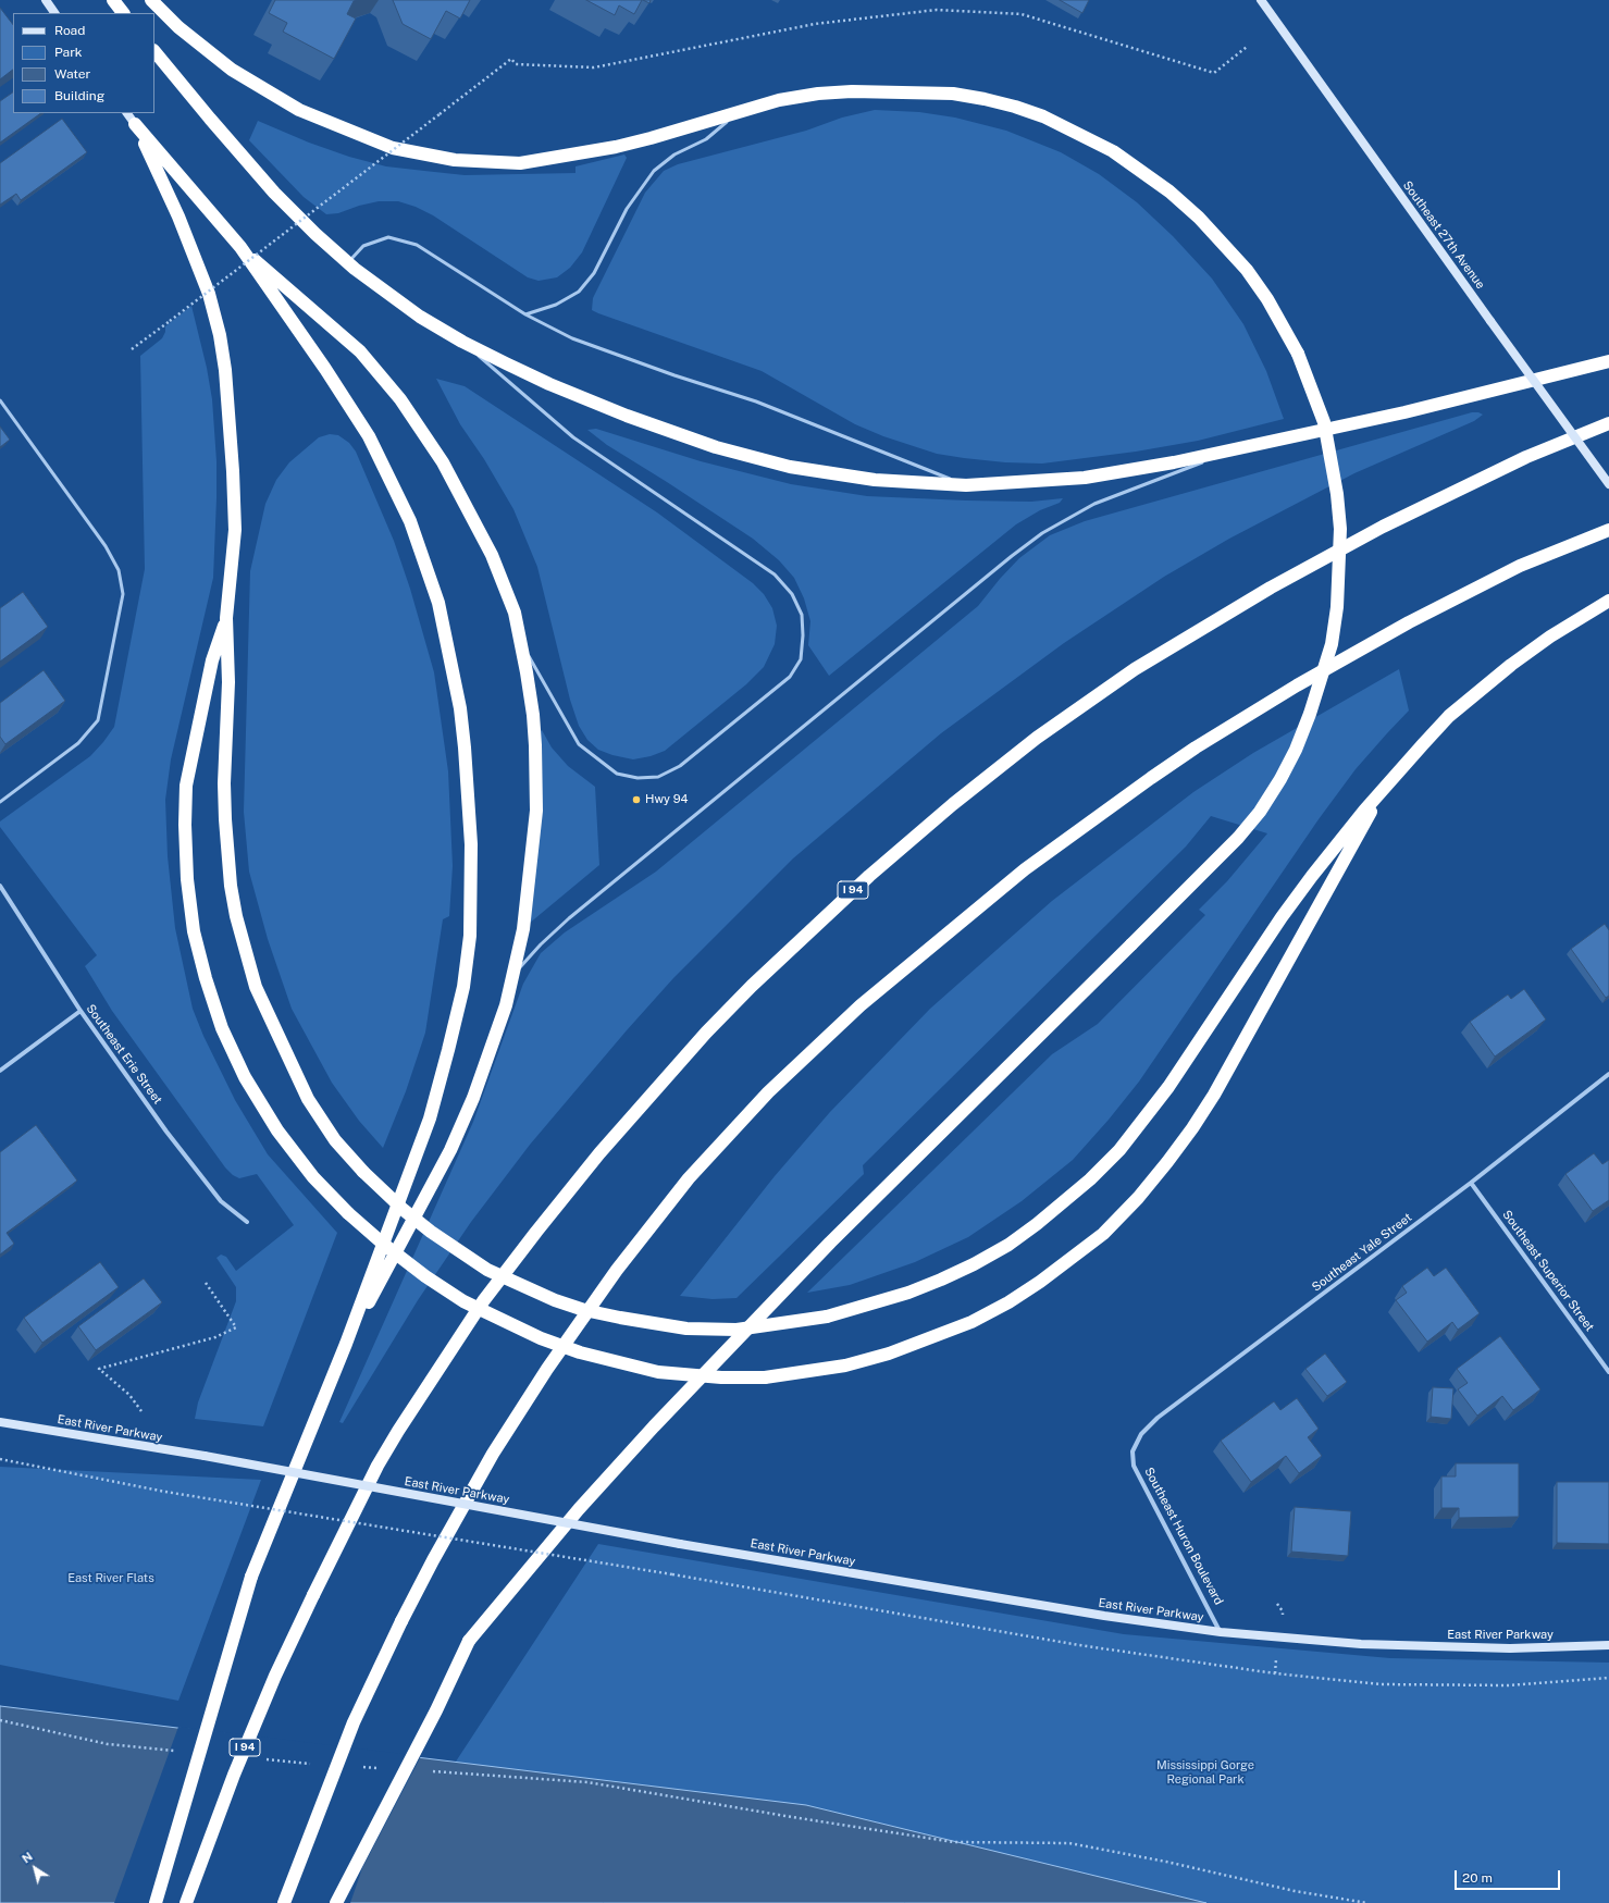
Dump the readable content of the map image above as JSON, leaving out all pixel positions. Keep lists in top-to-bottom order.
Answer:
{
  "streets": {
    "highway": ["I 94"],
    "street": [
      "Southeast 27th Avenue",
      "Southeast Erie Street",
      "Southeast Yale Street",
      "Southeast Superior Street",
      "East River Parkway",
      "Southeast Huron Boulevard"
    ]
  },
  "crossings": [
    ["Southeast Yale Street", "Southeast Superior Street"],
    ["Southeast Yale Street", "Southeast Huron Boulevard"],
    ["East River Parkway", "Southeast Huron Boulevard"]
  ],
  "parks": ["East River Flats", "Mississippi Gorge Regional Park"],
  "places": ["Hwy 94"],
  "legend": [
    "Road",
    "Park",
    "Water",
    "Building"
  ],
  "scale_bar": "20 m",
  "north": "top left"
}
